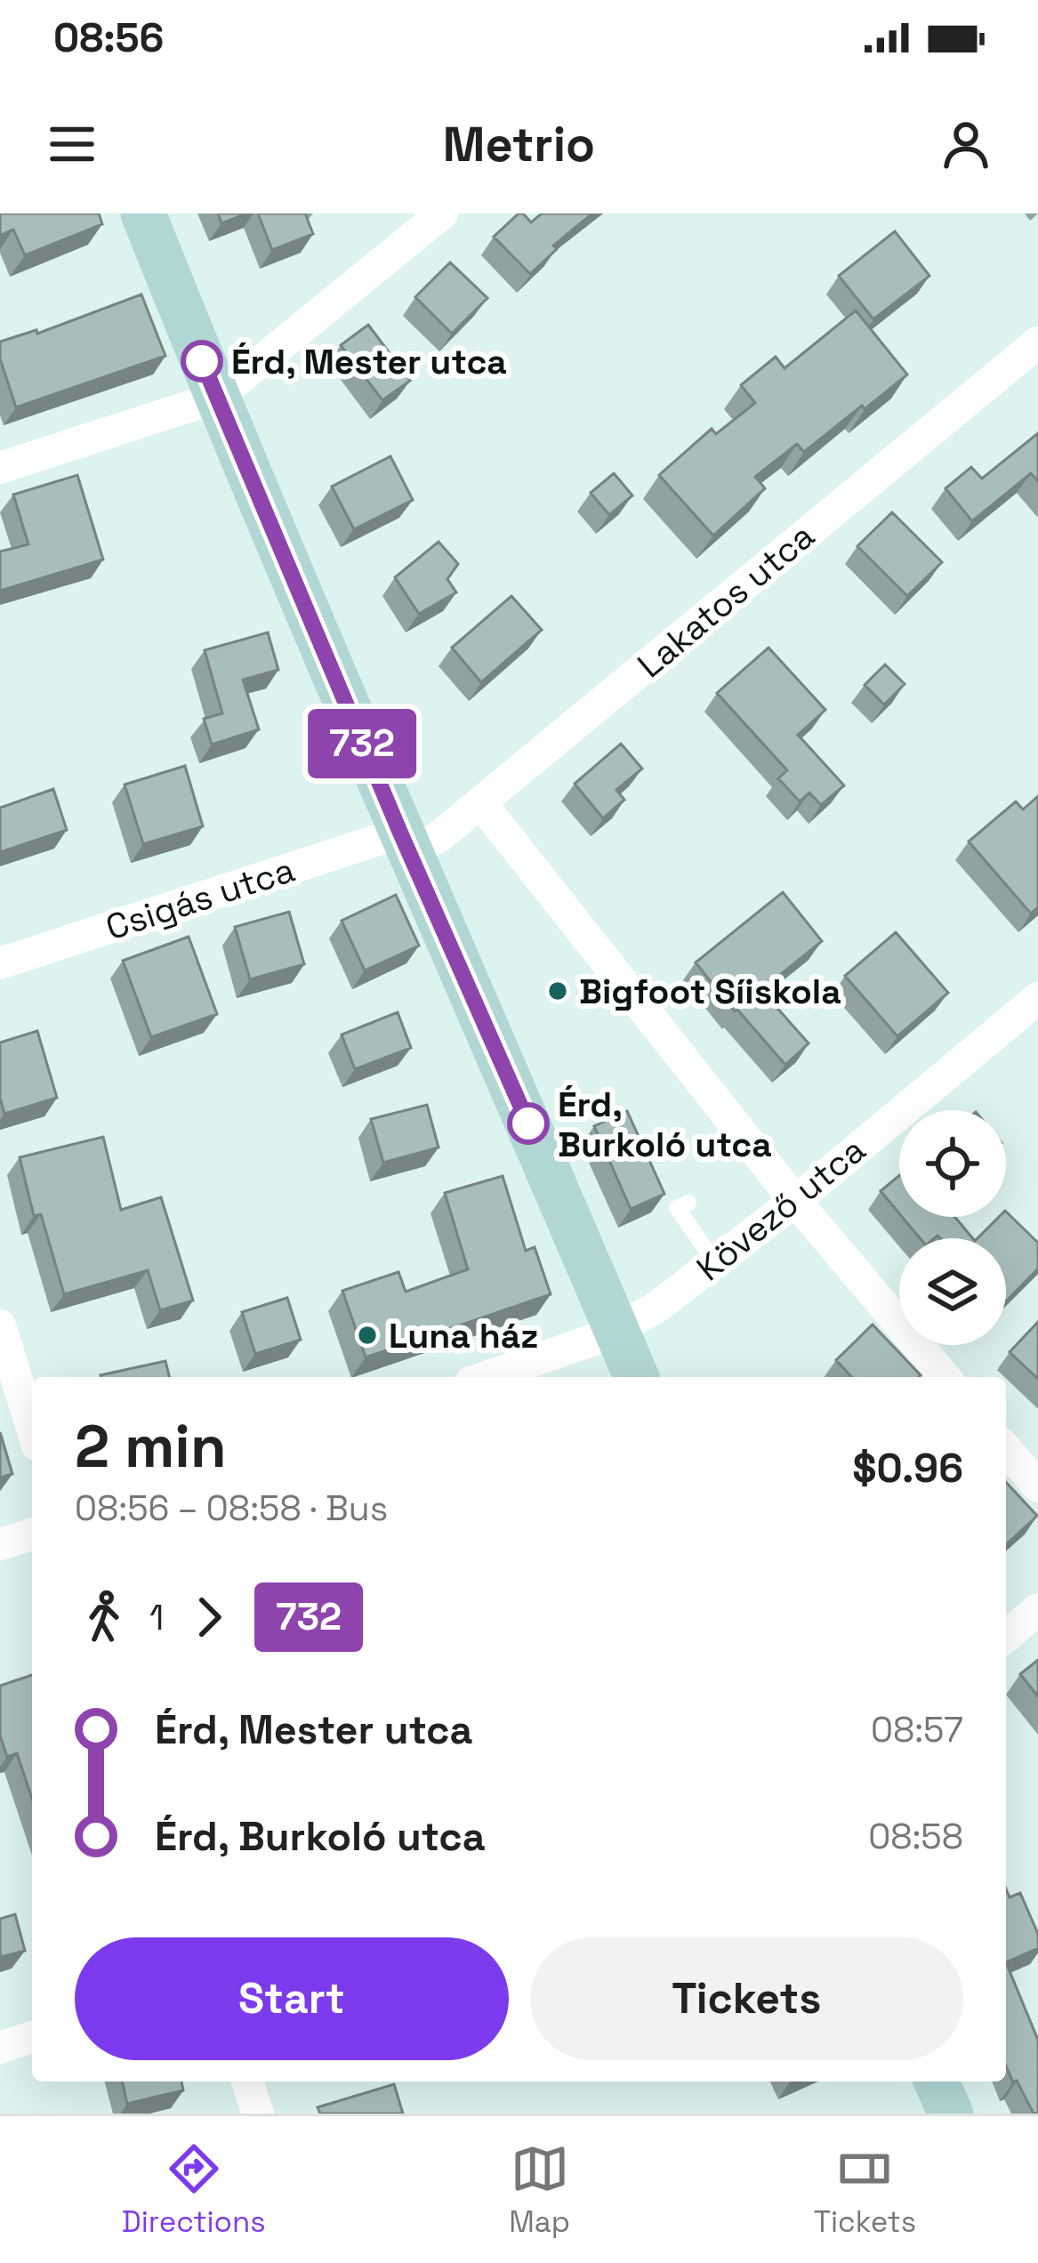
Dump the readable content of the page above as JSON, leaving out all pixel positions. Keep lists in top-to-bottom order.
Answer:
{
  "streets": {
    "street": ["Lakatos utca", "Csigás utca", "Kövező utca"]
  },
  "crossings": [
    ["Lakatos utca", "Csigás utca"]
  ],
  "places": [
    "Érd, Mester utca",
    "Bigfoot Síiskola",
    "Érd, Burkoló utca",
    "Luna ház"
  ],
  "lines": ["bus line 732"],
  "page": {
    "status": "08:56",
    "header": "Metrio",
    "on_map": "732",
    "heading": ["2 min", "08:56 – 08:58 · Bus", "$0.96"],
    "legs": ["1", "732"],
    "list": [
      {
        "name": "Érd, Mester utca",
        "value": "08:57"
      },
      {
        "name": "Érd, Burkoló utca",
        "value": "08:58"
      }
    ],
    "buttons": ["Start", "Tickets"],
    "tabs": ["Directions", "Map", "Tickets"]
  }
}
